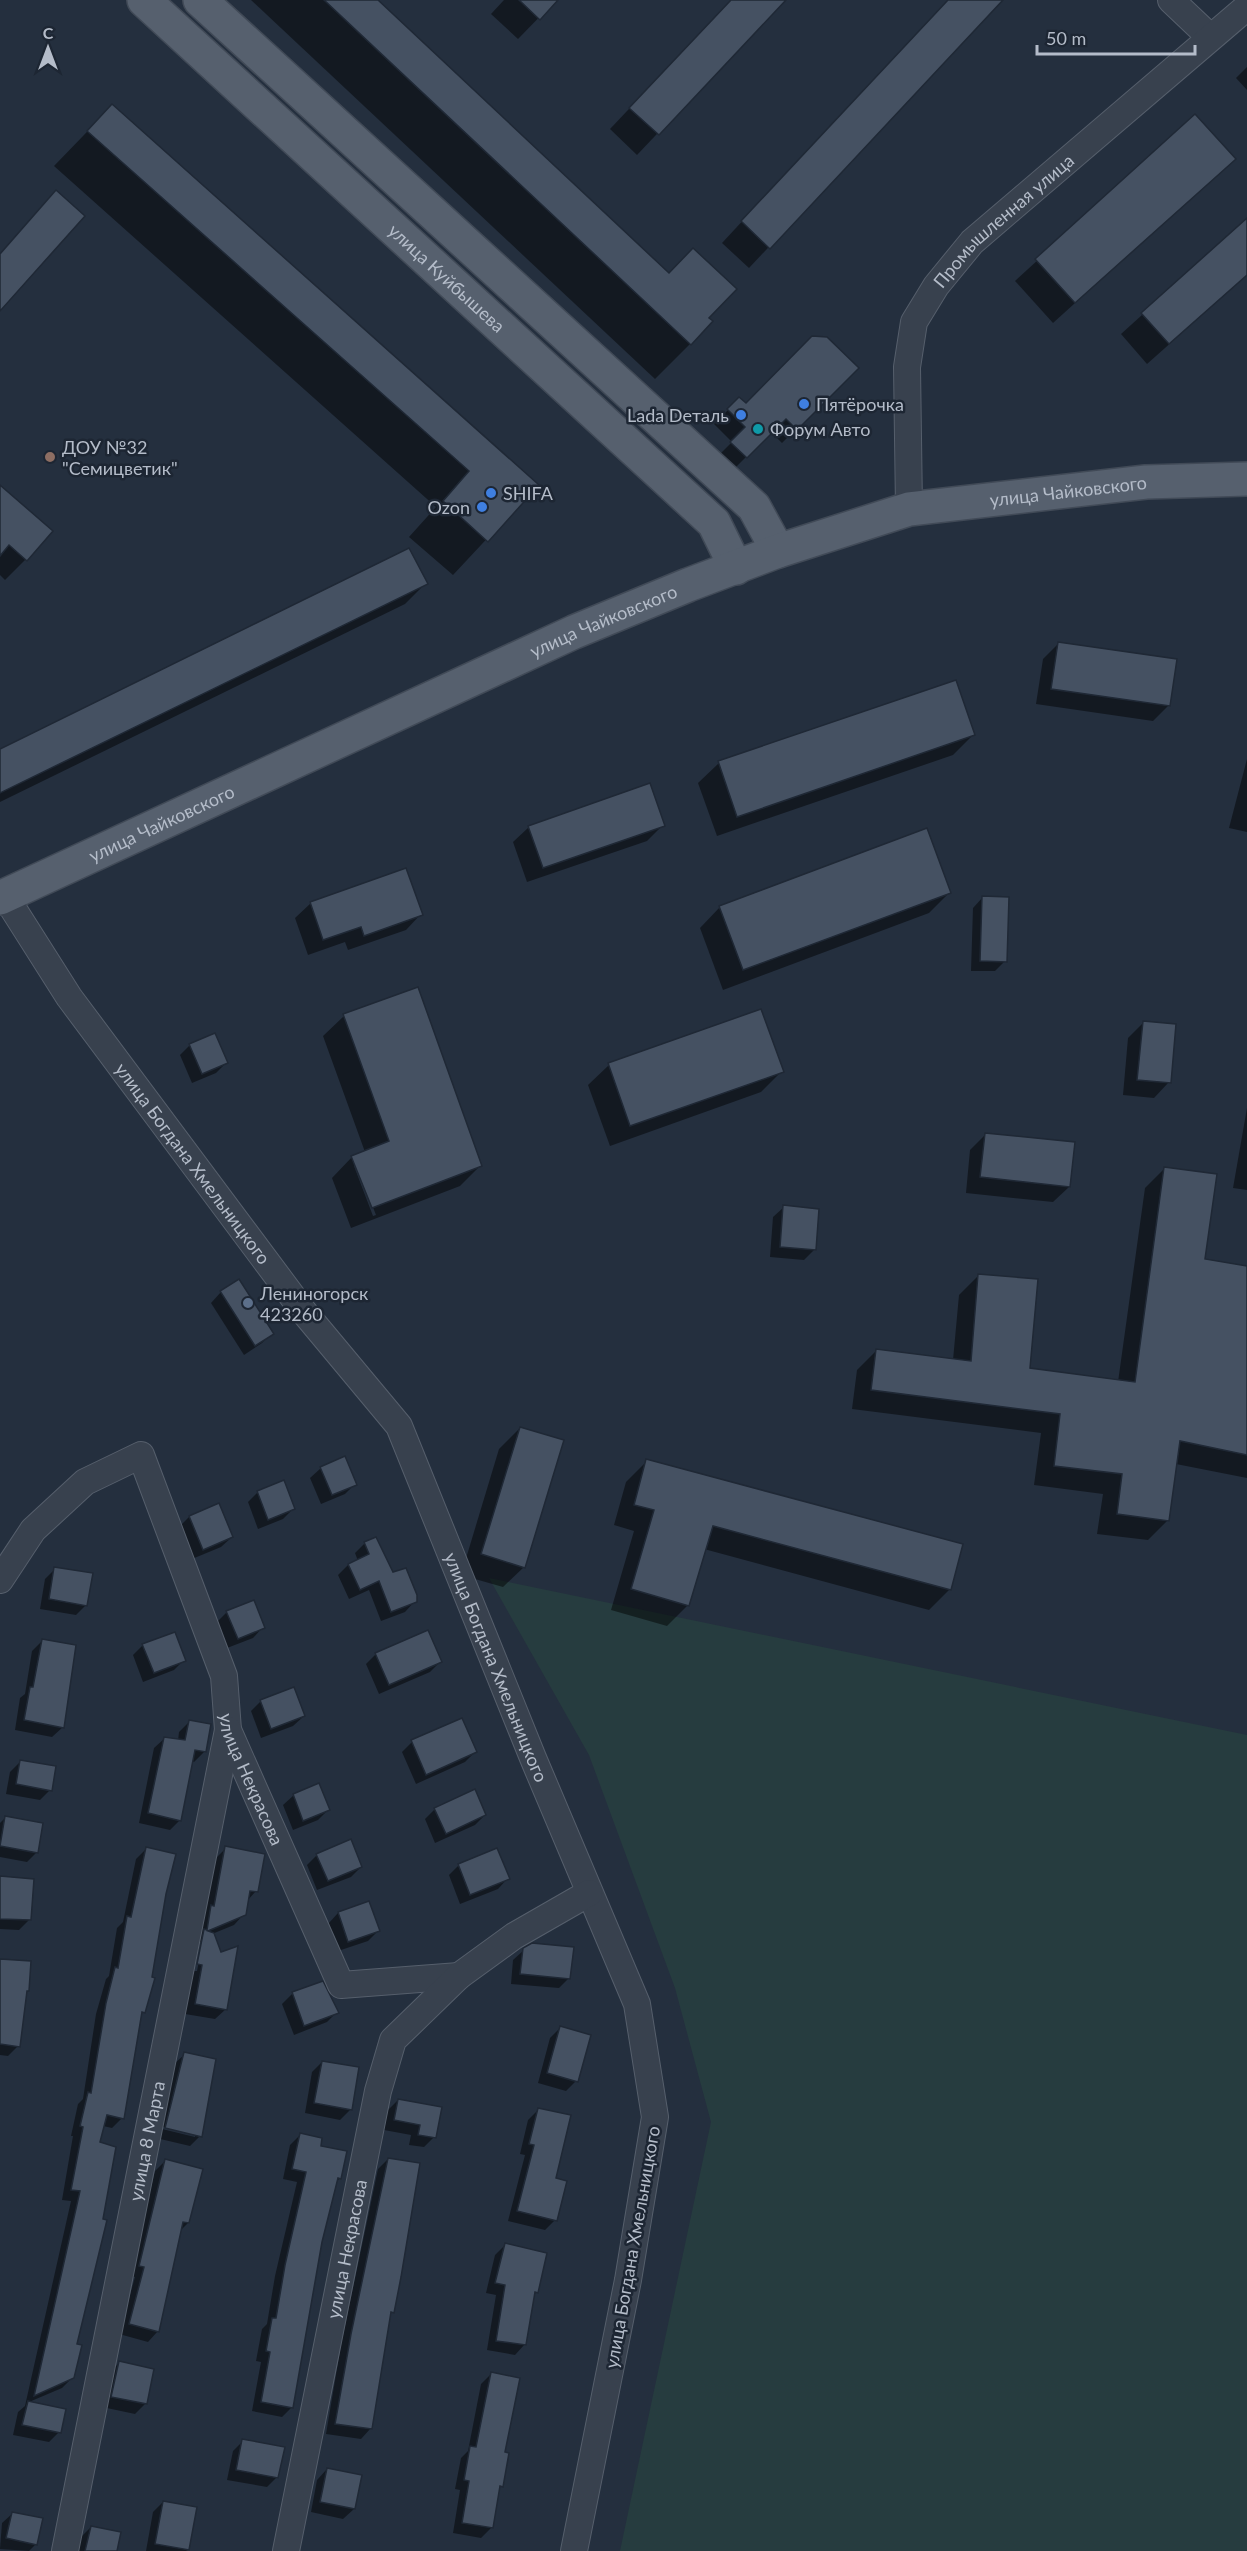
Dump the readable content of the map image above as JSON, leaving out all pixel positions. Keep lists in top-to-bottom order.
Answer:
{
  "streets": {
    "main road": ["улица Куйбышева", "улица Чайковского"],
    "street": [
      "Промышленная улица",
      "улица Богдана Хмельницкого",
      "улица Некрасова",
      "улица 8 Марта"
    ]
  },
  "crossings": [
    ["Промышленная улица", "улица Чайковского"],
    ["улица Куйбышева", "улица Чайковского"],
    ["улица Чайковского", "улица Богдана Хмельницкого"],
    ["улица Богдана Хмельницкого", "улица Некрасова"],
    ["улица Некрасова", "улица 8 Марта"]
  ],
  "places": [
    "Пятёрочка",
    "Lada Dеталь",
    "Форум Авто",
    "ДОУ №32 \"Семицветик\"",
    "SHIFA",
    "Ozon",
    "Лениногорск 423260"
  ],
  "scale_bar": "50 m",
  "north": "top"
}
